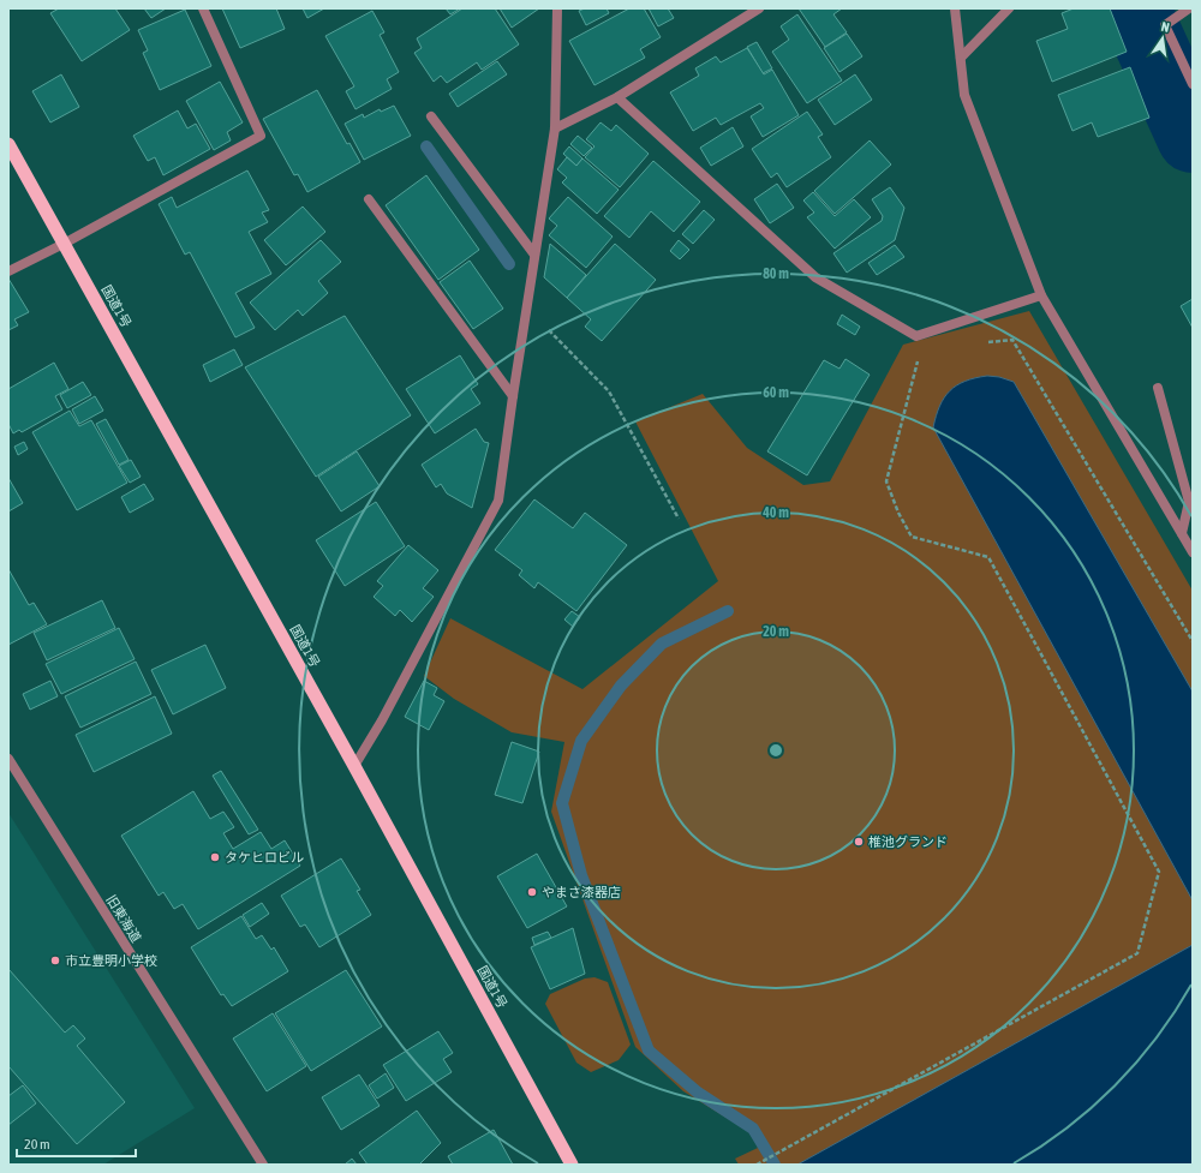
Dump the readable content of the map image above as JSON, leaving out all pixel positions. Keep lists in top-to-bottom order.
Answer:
{
  "streets": {
    "highway": ["国道1号"],
    "street": ["旧東海道"]
  },
  "places": [
    "椎池グランド",
    "タケヒロビル",
    "やまさ漆器店",
    "市立豊明小学校"
  ],
  "scale_bar": "20 m",
  "north": "top",
  "rings": [
    "80 m",
    "60 m",
    "40 m",
    "20 m"
  ]
}
